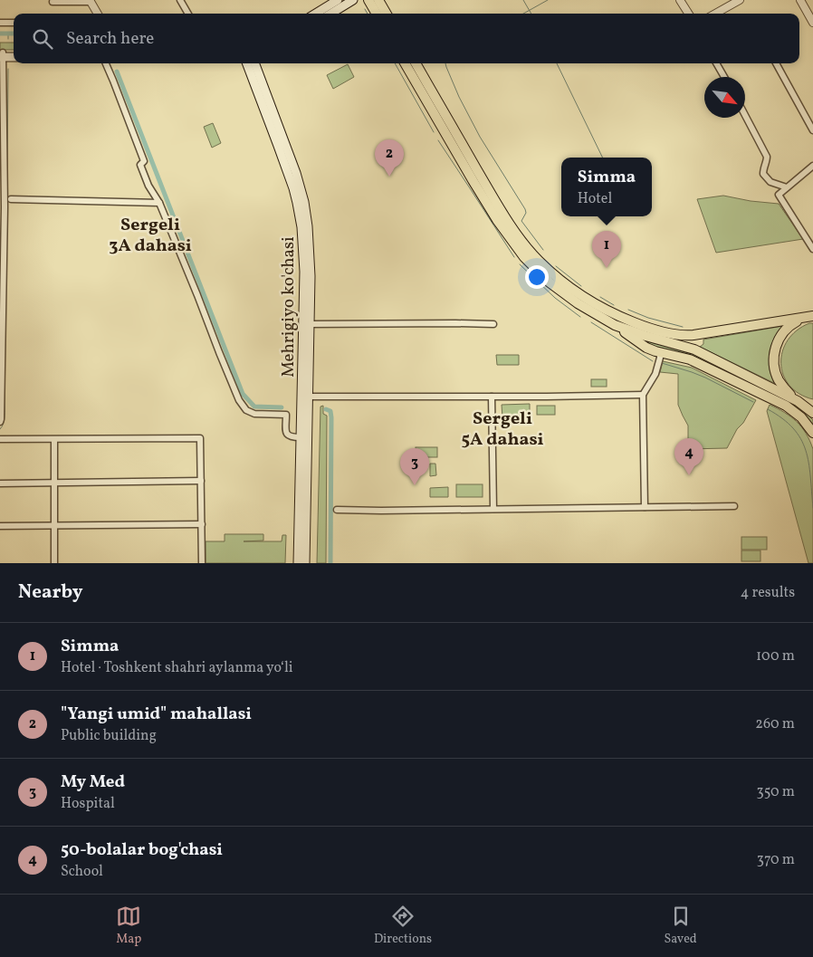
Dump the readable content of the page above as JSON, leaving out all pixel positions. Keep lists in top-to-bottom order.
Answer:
{
  "streets": {
    "main road": ["Mehrigiyo ko'chasi"]
  },
  "districts": ["Sergeli 3A dahasi", "Sergeli 5A dahasi"],
  "north": "bottom right",
  "page": {
    "search": "Search here",
    "pins": [
      "2",
      "1",
      "4",
      "3"
    ],
    "popup": ["Simma", "Hotel"],
    "heading": ["Nearby", "4 results"],
    "list": [
      {
        "mark": "1",
        "name": "Simma",
        "note": "Hotel · Toshkent shahri aylanma yoʻli",
        "value": "100 m"
      },
      {
        "mark": "2",
        "name": "\"Yangi umid\" mahallasi",
        "note": "Public building",
        "value": "260 m"
      },
      {
        "mark": "3",
        "name": "My Med",
        "note": "Hospital",
        "value": "350 m"
      },
      {
        "mark": "4",
        "name": "50-bolalar bog'chasi",
        "note": "School",
        "value": "370 m"
      }
    ],
    "nav": ["Map", "Directions", "Saved"]
  }
}
